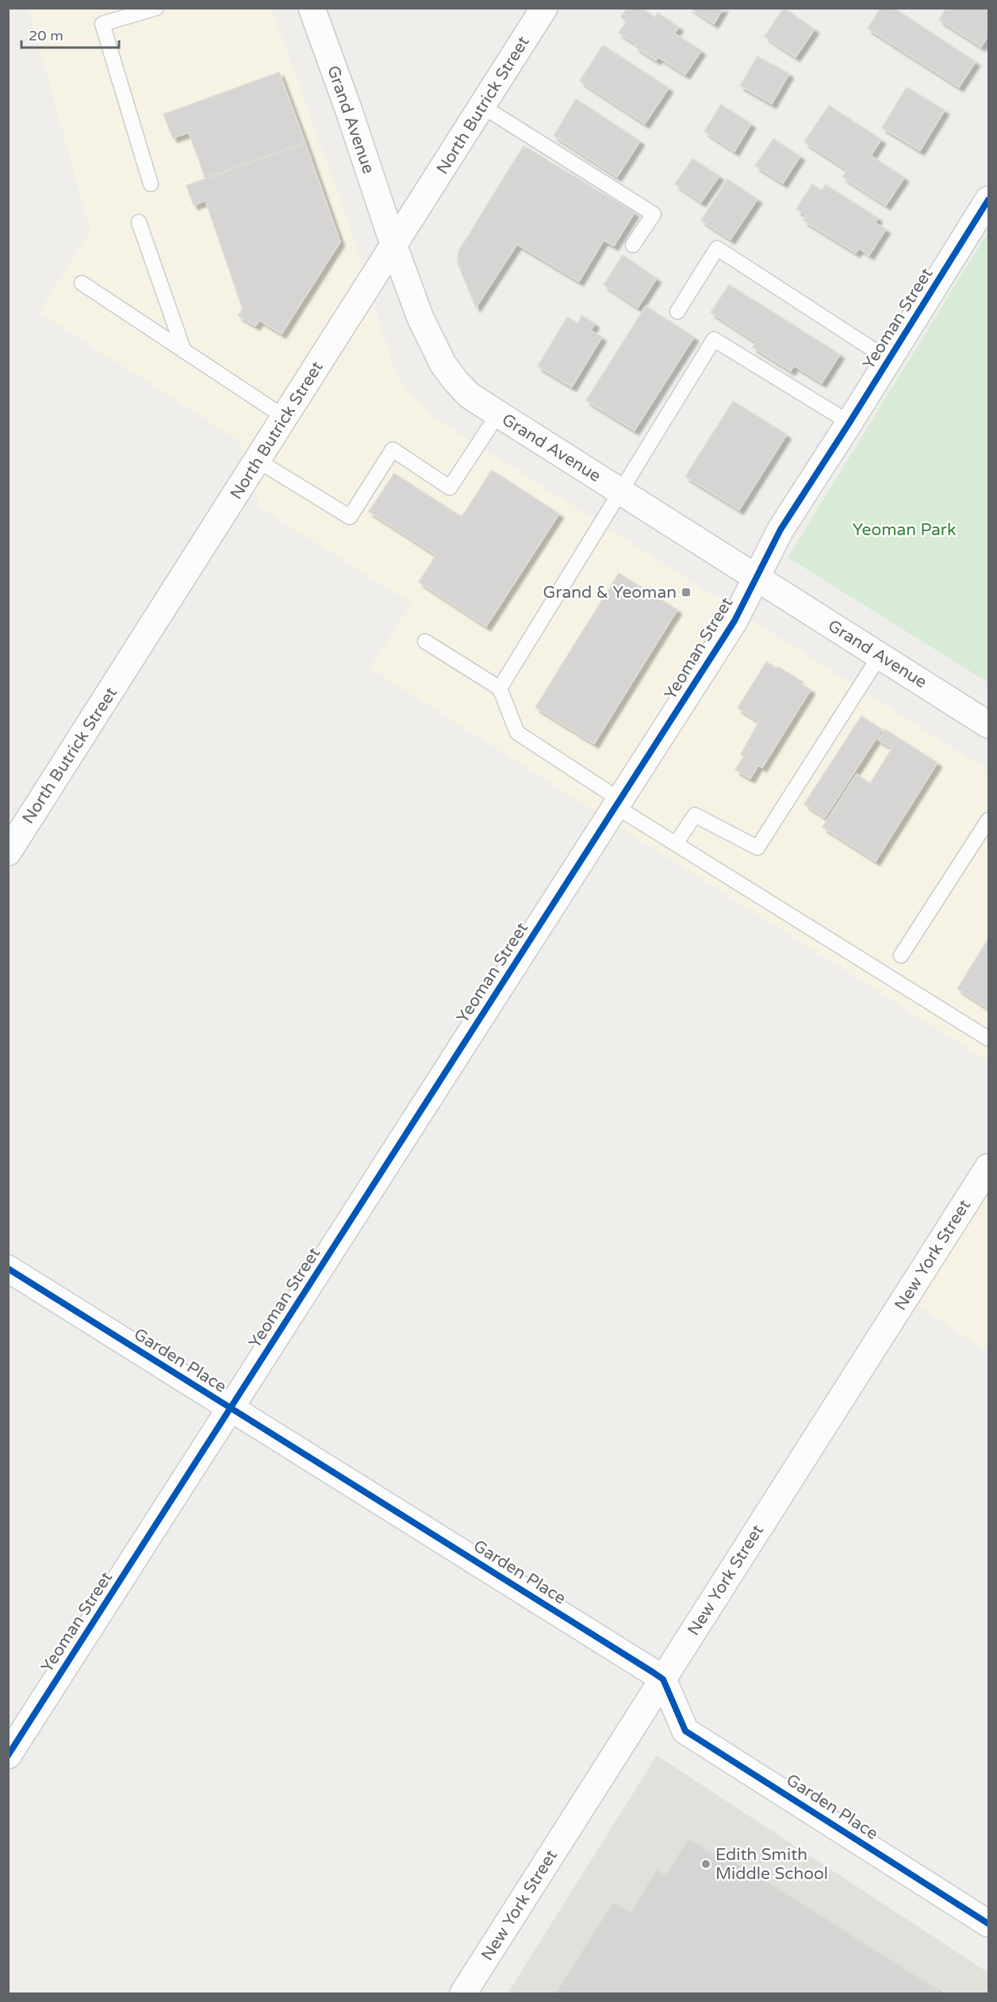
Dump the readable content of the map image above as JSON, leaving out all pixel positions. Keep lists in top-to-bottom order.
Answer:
{
  "streets": {
    "street": [
      "North Butrick Street",
      "Grand Avenue",
      "Yeoman Street",
      "New York Street",
      "Garden Place"
    ]
  },
  "crossings": [
    ["North Butrick Street", "Grand Avenue"],
    ["Grand Avenue", "Yeoman Street"],
    ["Yeoman Street", "Garden Place"],
    ["New York Street", "Garden Place"]
  ],
  "parks": ["Yeoman Park"],
  "places": {
    "transit": ["Grand & Yeoman"],
    "other": ["Edith Smith Middle School"]
  },
  "scale_bar": "20 m"
}
